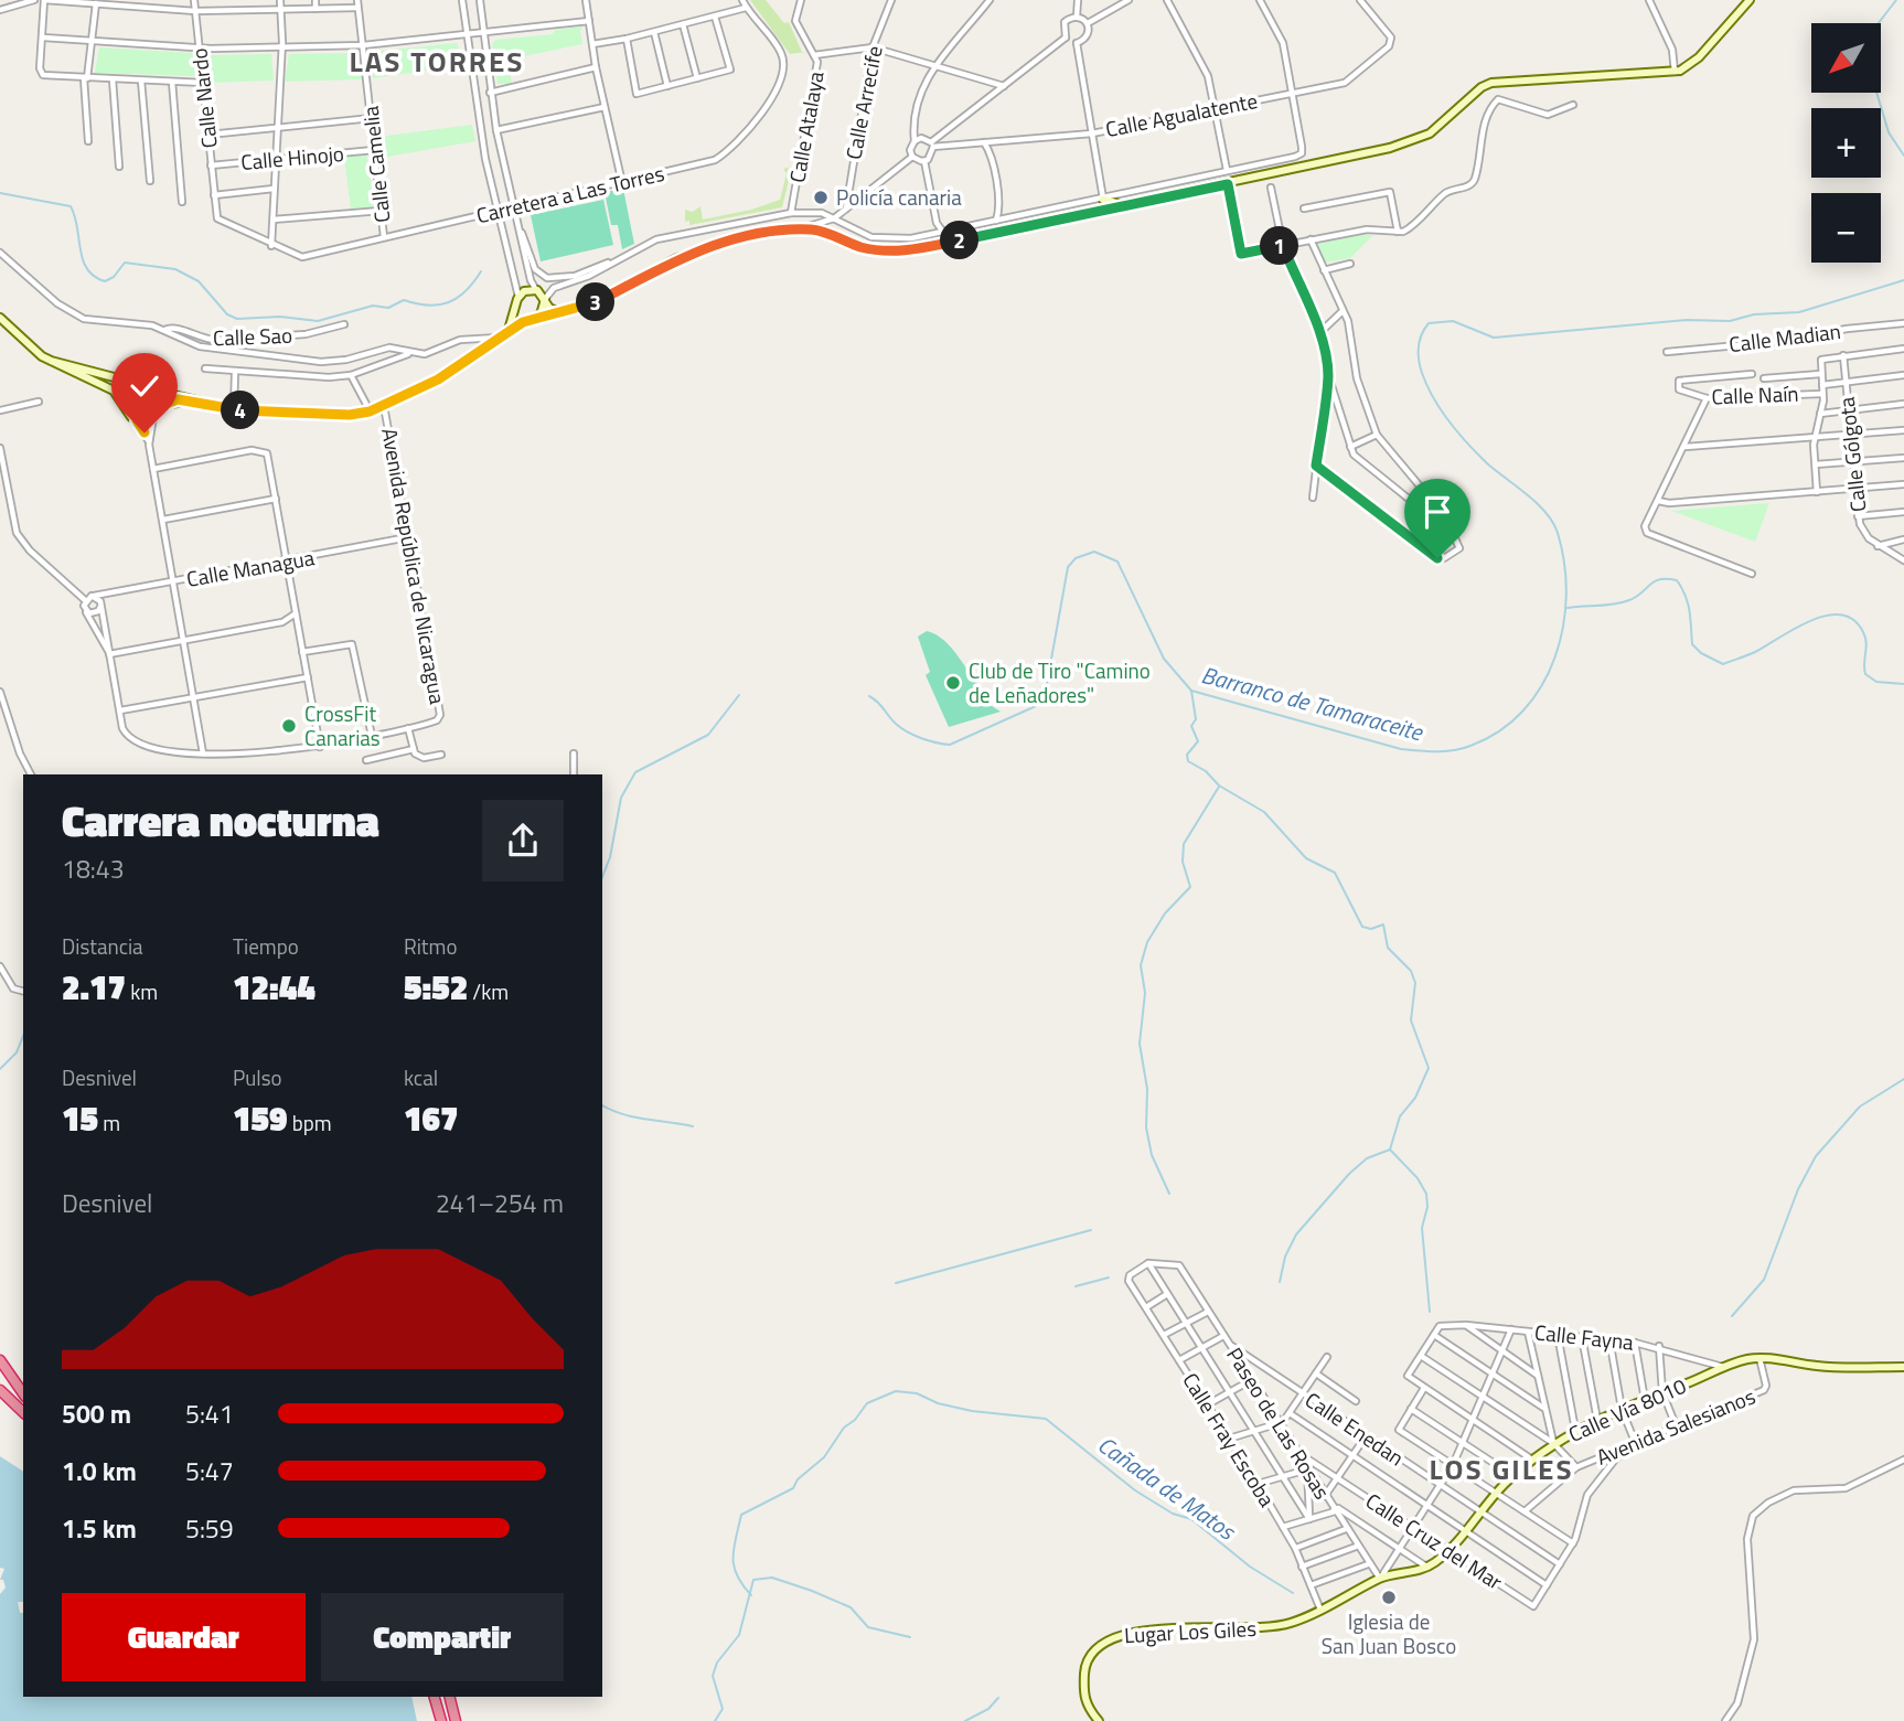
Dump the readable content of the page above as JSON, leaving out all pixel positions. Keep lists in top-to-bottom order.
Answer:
{
  "streets": {
    "street": [
      "Calle Nardo",
      "Calle Arrecife",
      "Calle Agualatente",
      "Calle Atalaya",
      "Calle Hinojo",
      "Calle Camelia",
      "Carretera a Las Torres",
      "Calle Sao",
      "Calle Madian",
      "Calle Naín",
      "Calle Gólgota",
      "Avenida República de Nicaragua",
      "Calle Managua",
      "Calle Fayna",
      "Calle Vía 8010",
      "Paseo de Las Rosas",
      "Avenida Salesianos",
      "Calle Enedan",
      "Calle Fray Escoba",
      "Calle Cruz del Mar",
      "Lugar Los Giles"
    ]
  },
  "crossings": [
    ["Calle Nardo", "Calle Hinojo"],
    ["Calle Hinojo", "Calle Camelia"],
    ["Calle Camelia", "Carretera a Las Torres"],
    ["Avenida República de Nicaragua", "Calle Managua"],
    ["Calle Fayna", "Calle Vía 8010"],
    ["Calle Vía 8010", "Paseo de Las Rosas"],
    ["Calle Vía 8010", "Avenida Salesianos"],
    ["Calle Vía 8010", "Calle Enedan"],
    ["Calle Vía 8010", "Calle Fray Escoba"],
    ["Calle Vía 8010", "Calle Cruz del Mar"],
    ["Calle Vía 8010", "Lugar Los Giles"],
    ["Paseo de Las Rosas", "Calle Enedan"],
    ["Paseo de Las Rosas", "Calle Fray Escoba"],
    ["Paseo de Las Rosas", "Calle Cruz del Mar"],
    ["Calle Fray Escoba", "Lugar Los Giles"]
  ],
  "districts": ["LAS TORRES", "LOS GILES"],
  "water": ["Barranco de Tamaraceite", "Cañada de Matos"],
  "places": [
    "Policía canaria",
    "Club de Tiro \"Camino de Leñadores\"",
    "CrossFit Canarias",
    "Iglesia de San Juan Bosco"
  ],
  "north": "bottom left",
  "page": {
    "map_buttons": ["+", "−"],
    "pins": [
      "2",
      "1",
      "3",
      "4"
    ],
    "heading": ["Carrera nocturna", "18:43"],
    "stats": [
      ["Distancia", "2.17 km"],
      ["Tiempo", "12:44"],
      ["Ritmo", "5:52 /km"],
      ["Desnivel", "15 m"],
      ["Pulso", "159 bpm"],
      ["kcal", "167"]
    ],
    "chart": ["Desnivel", "241–254 m"],
    "list": [
      {
        "name": "500 m",
        "note": "5:41"
      },
      {
        "name": "1.0 km",
        "note": "5:47"
      },
      {
        "name": "1.5 km",
        "note": "5:59"
      }
    ],
    "buttons": ["Guardar", "Compartir"]
  }
}
